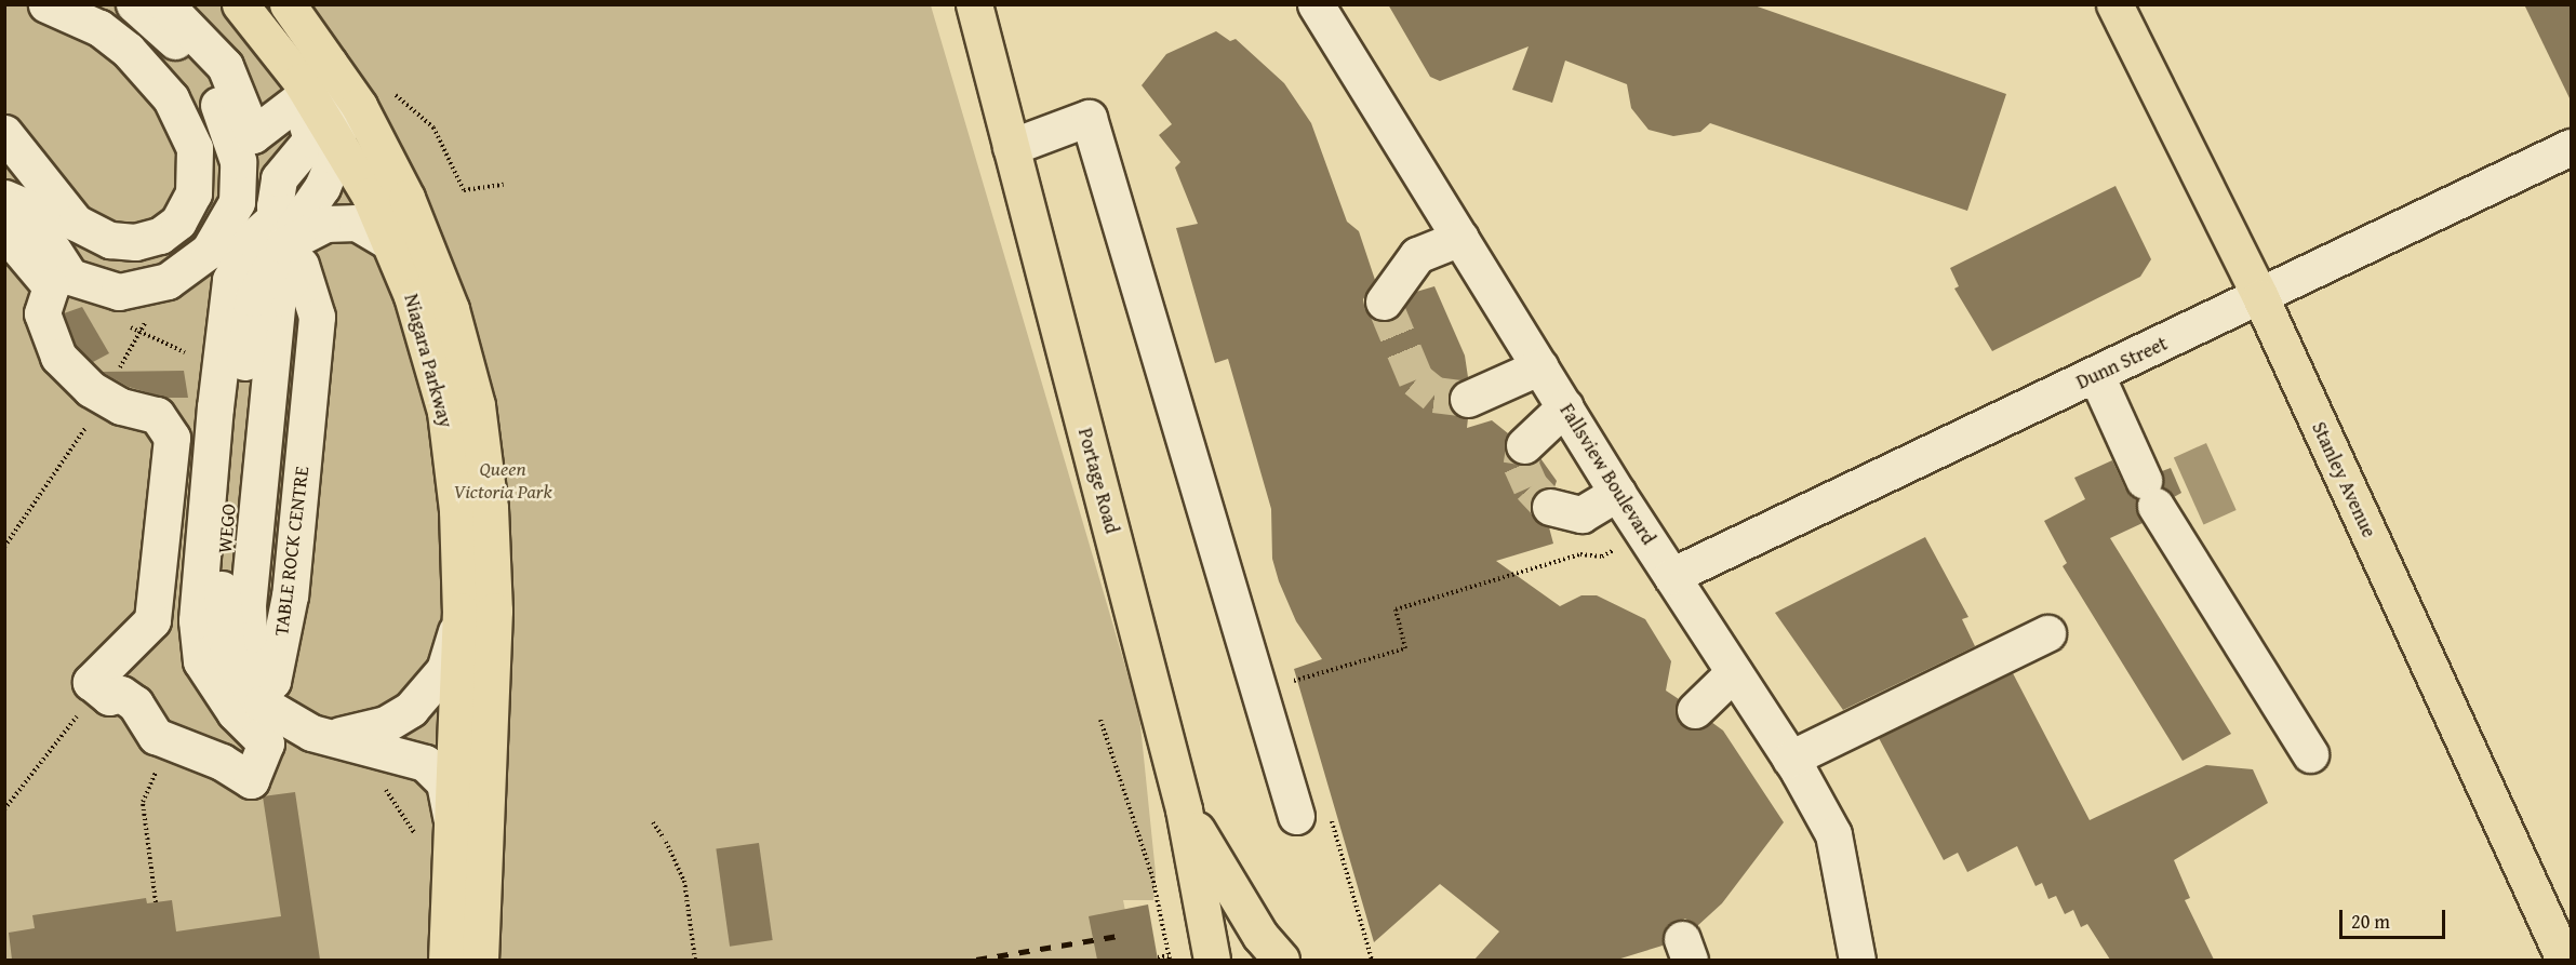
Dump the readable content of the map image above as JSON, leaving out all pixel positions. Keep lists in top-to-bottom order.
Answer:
{
  "streets": {
    "main road": ["Niagara Parkway", "Stanley Avenue", "Portage Road"],
    "street": [
      "Dunn Street",
      "Fallsview Boulevard",
      "WEGO",
      "TABLE ROCK CENTRE"
    ]
  },
  "crossings": [
    ["Niagara Parkway", "WEGO"],
    ["Dunn Street", "Fallsview Boulevard"],
    ["Dunn Street", "Stanley Avenue"]
  ],
  "parks": ["Queen Victoria Park"],
  "scale_bar": "20 m"
}
